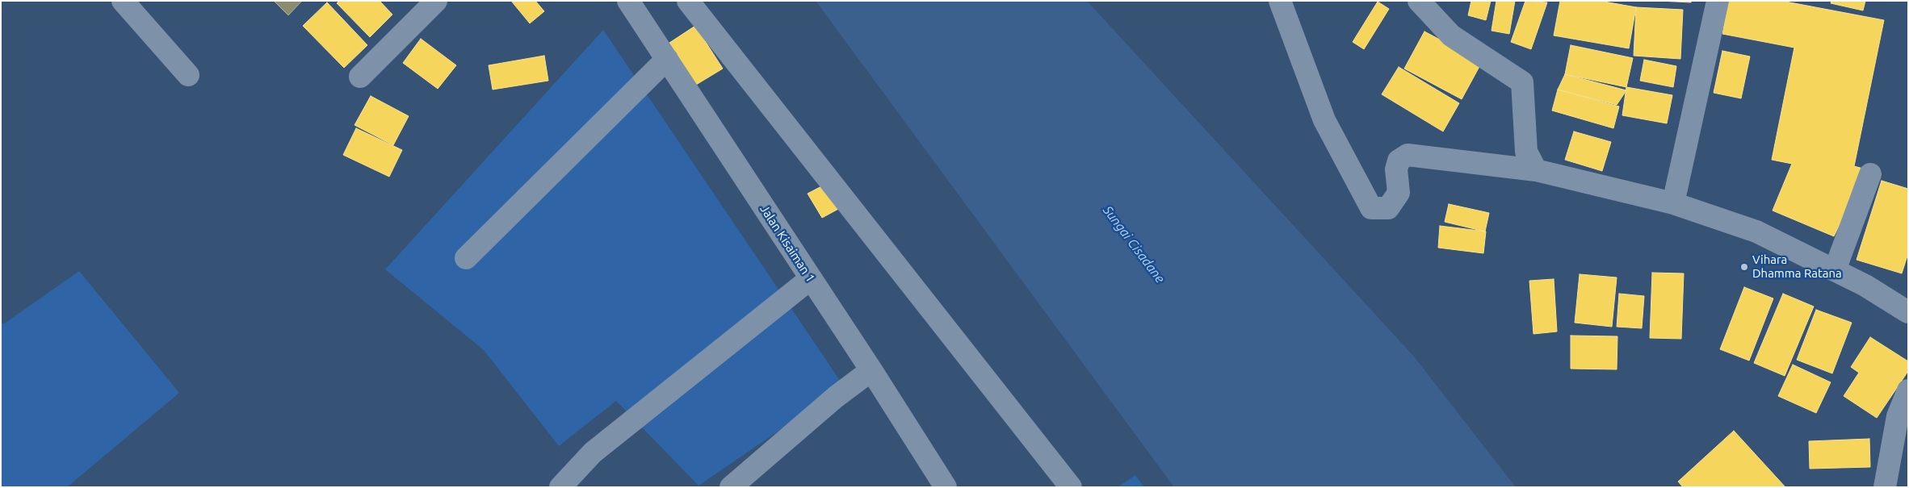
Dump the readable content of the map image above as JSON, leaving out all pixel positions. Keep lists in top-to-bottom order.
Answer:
{
  "streets": {
    "street": ["Jalan Kisaiman 1"]
  },
  "water": ["Sungai Cisadane"],
  "places": ["Vihara Dhamma Ratana"]
}
